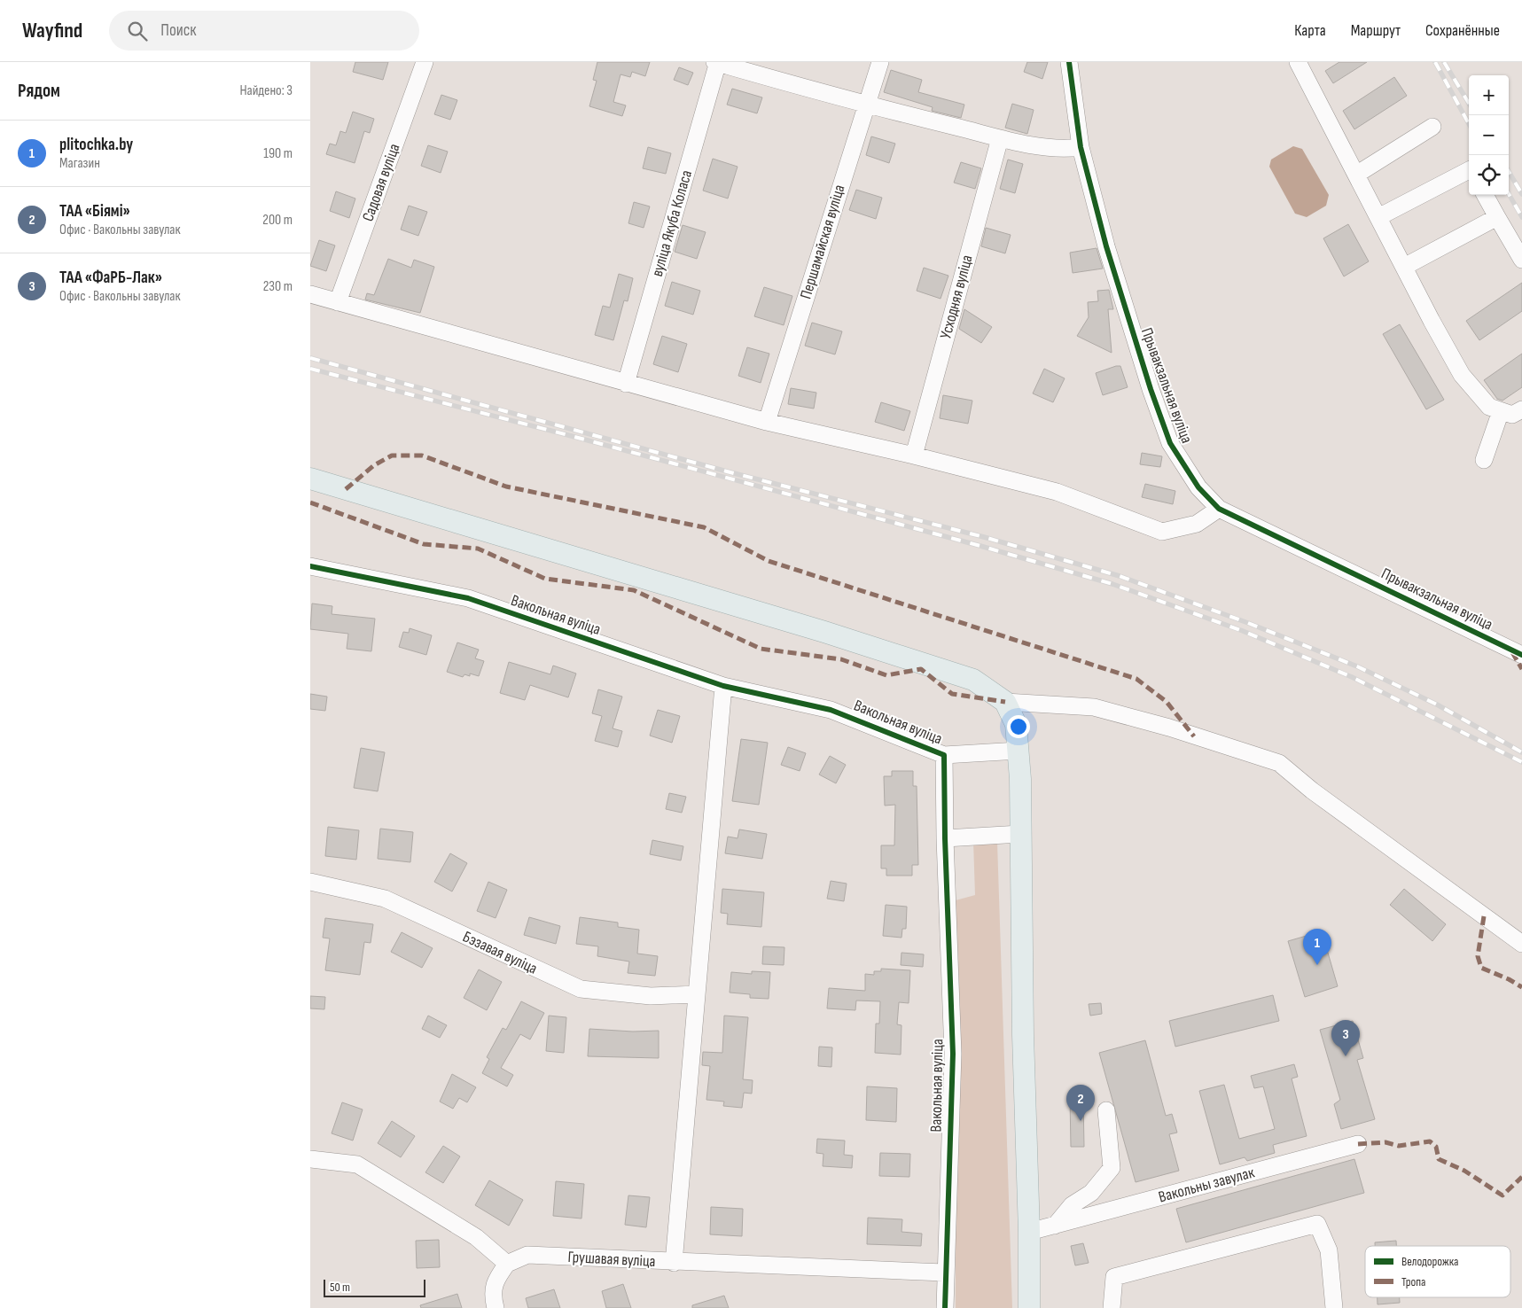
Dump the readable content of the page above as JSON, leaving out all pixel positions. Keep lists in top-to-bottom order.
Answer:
{
  "streets": {
    "street": [
      "Садовая вуліца",
      "вуліца Якуба Коласа",
      "Першамайская вуліца",
      "Усходняя вуліца",
      "Прывакзальная вуліца",
      "Вакольная вуліца",
      "Бэзавая вуліца",
      "Вакольны завулак",
      "Грушавая вуліца"
    ]
  },
  "crossings": [
    ["Вакольная вуліца", "Грушавая вуліца"]
  ],
  "legend": ["Велодорожка", "Тропа"],
  "scale_bar": "50 m",
  "page": {
    "header": "Wayfind",
    "search": "Поиск",
    "nav": ["Карта", "Маршрут", "Сохранённые"],
    "heading": ["Рядом", "Найдено: 3"],
    "map_buttons": ["+", "−"],
    "list": [
      {
        "mark": "1",
        "name": "plitochka.by",
        "note": "Магазин",
        "value": "190 m"
      },
      {
        "mark": "2",
        "name": "ТАА «Біямі»",
        "note": "Офис · Вакольны завулак",
        "value": "200 m"
      },
      {
        "mark": "3",
        "name": "ТАА «ФаРБ-Лак»",
        "note": "Офис · Вакольны завулак",
        "value": "230 m"
      }
    ],
    "pins": ["1", "3", "2"],
    "scale": "50 m"
  }
}
